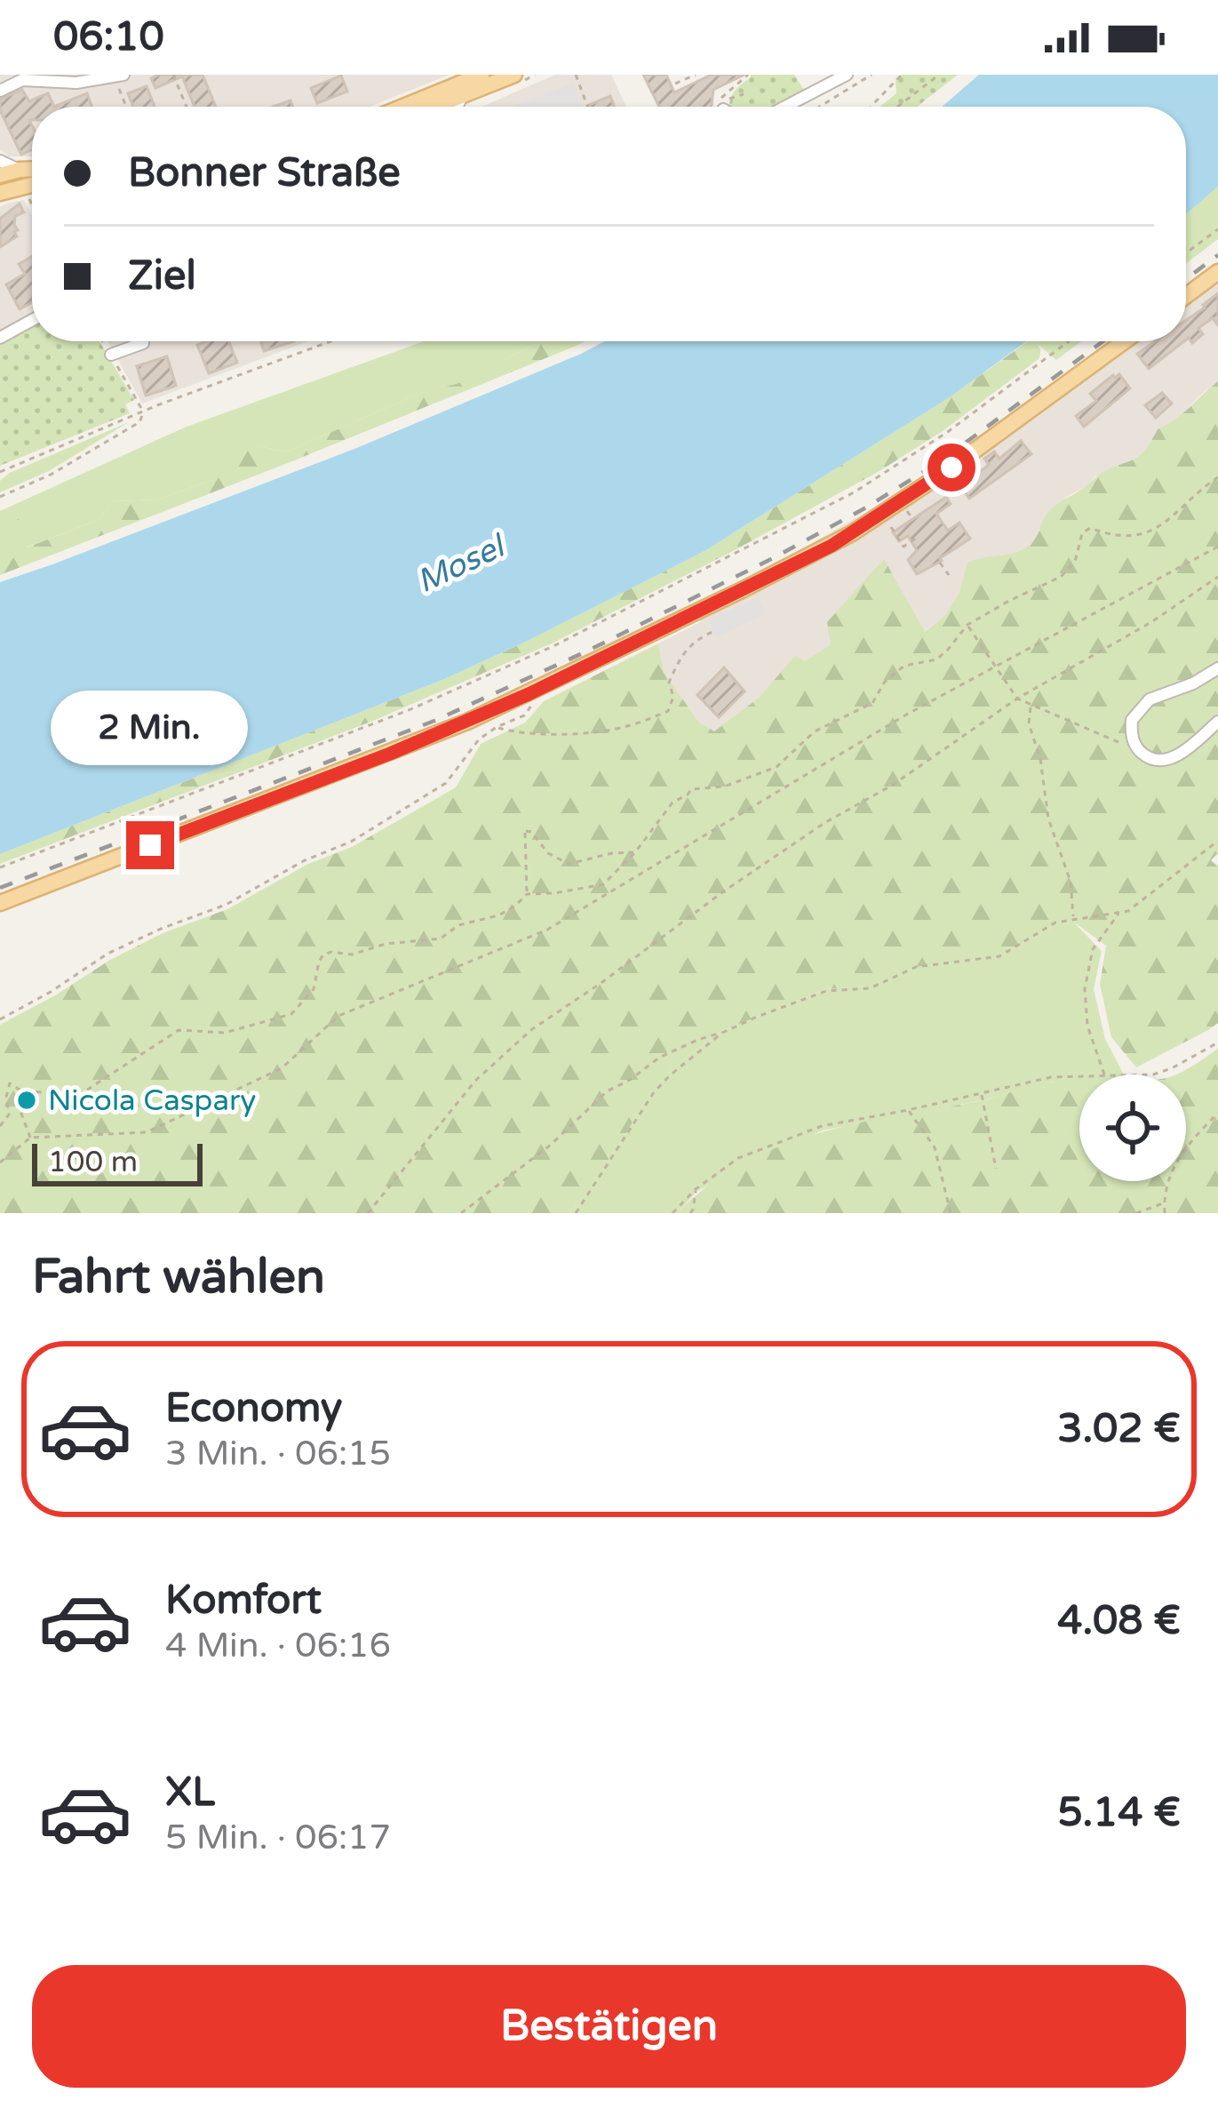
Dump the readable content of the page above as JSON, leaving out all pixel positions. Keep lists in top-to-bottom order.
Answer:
{
  "water": ["Mosel"],
  "places": ["Nicola Caspary"],
  "scale_bar": "100 m",
  "page": {
    "status": "06:10",
    "banner": ["Bonner Straße", "Ziel"],
    "bubble": "2 Min.",
    "scale": "100 m",
    "heading": "Fahrt wählen",
    "list": [
      {
        "name": "Economy",
        "note": "3 Min. · 06:15",
        "value": "3.02 €"
      },
      {
        "name": "Komfort",
        "note": "4 Min. · 06:16",
        "value": "4.08 €"
      },
      {
        "name": "XL",
        "note": "5 Min. · 06:17",
        "value": "5.14 €"
      }
    ],
    "buttons": "Bestätigen"
  }
}
